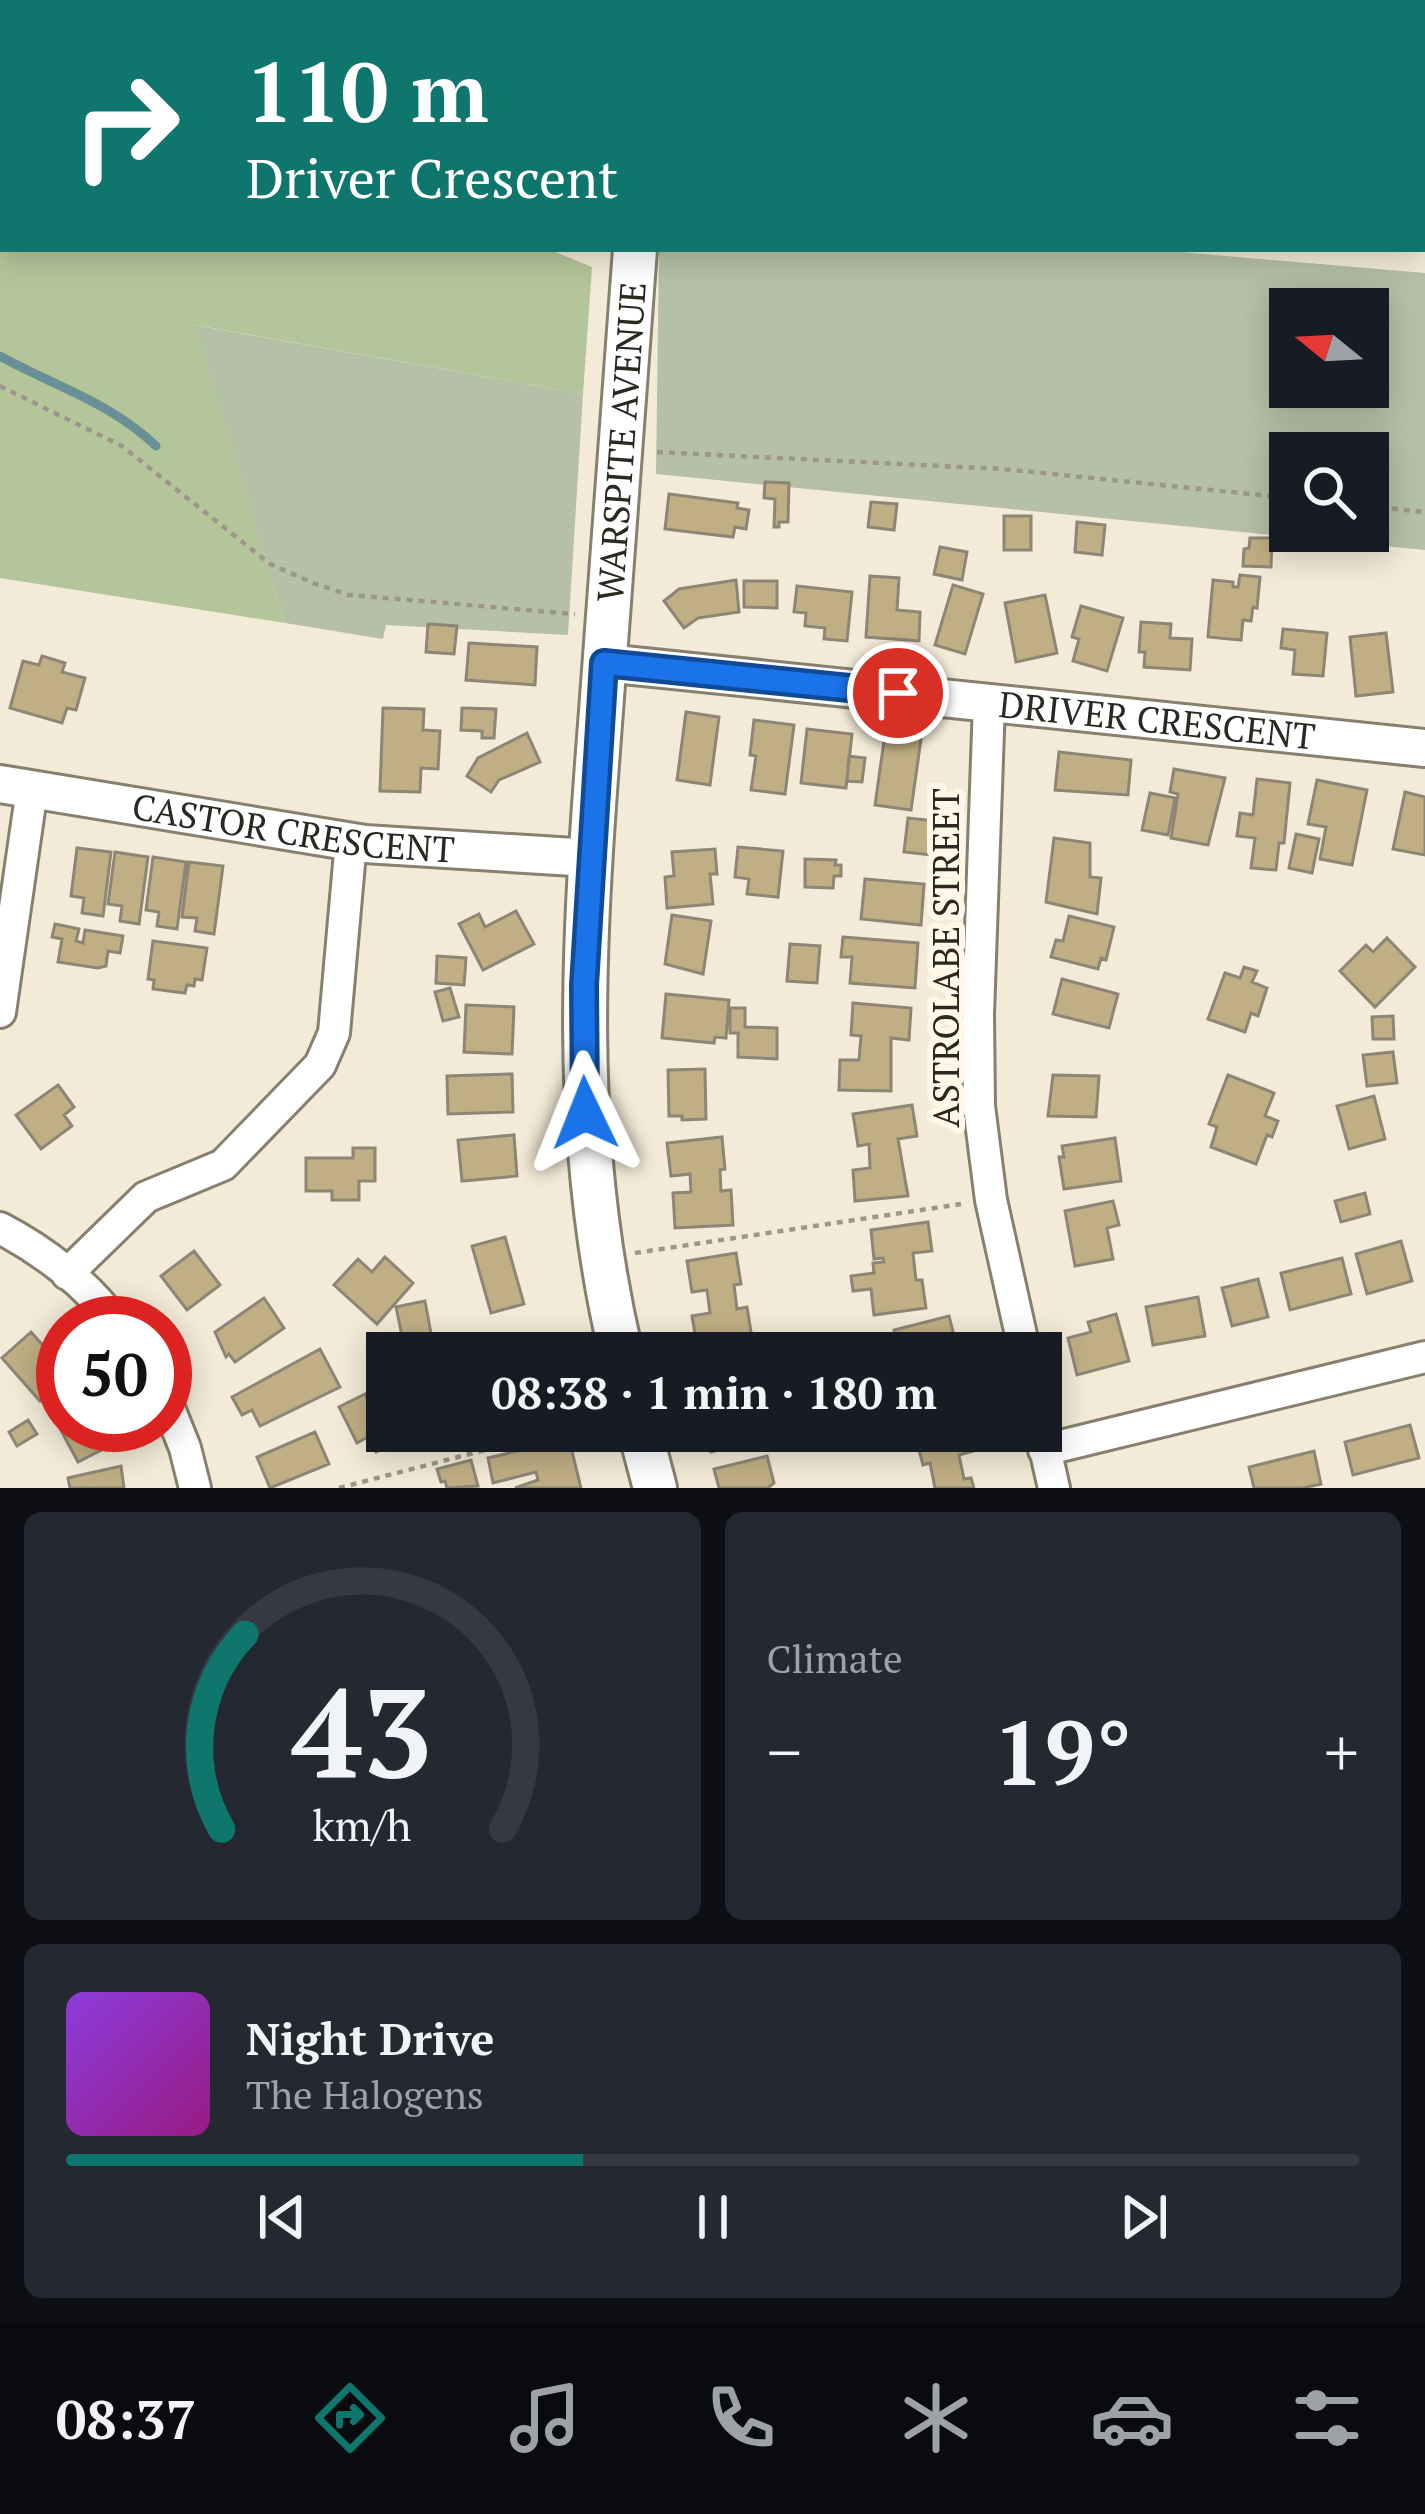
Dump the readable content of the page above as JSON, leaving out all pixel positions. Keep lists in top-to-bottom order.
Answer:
{
  "streets": {
    "main road": ["WARSPITE AVENUE"],
    "street": ["DRIVER CRESCENT", "CASTOR CRESCENT", "ASTROLABE STREET"]
  },
  "crossings": [
    ["WARSPITE AVENUE", "DRIVER CRESCENT"],
    ["WARSPITE AVENUE", "CASTOR CRESCENT"],
    ["DRIVER CRESCENT", "ASTROLABE STREET"]
  ],
  "north": "left",
  "page": {
    "turn": ["110 m", "Driver Crescent"],
    "limit": "50",
    "trip": "08:38 · 1 min · 180 m",
    "tile": "Climate",
    "heat": ["−", "19°", "+"],
    "song": ["Night Drive", "The Halogens"],
    "tabs": "08:37",
    "gauge": ["43", "km/h"]
  }
}
